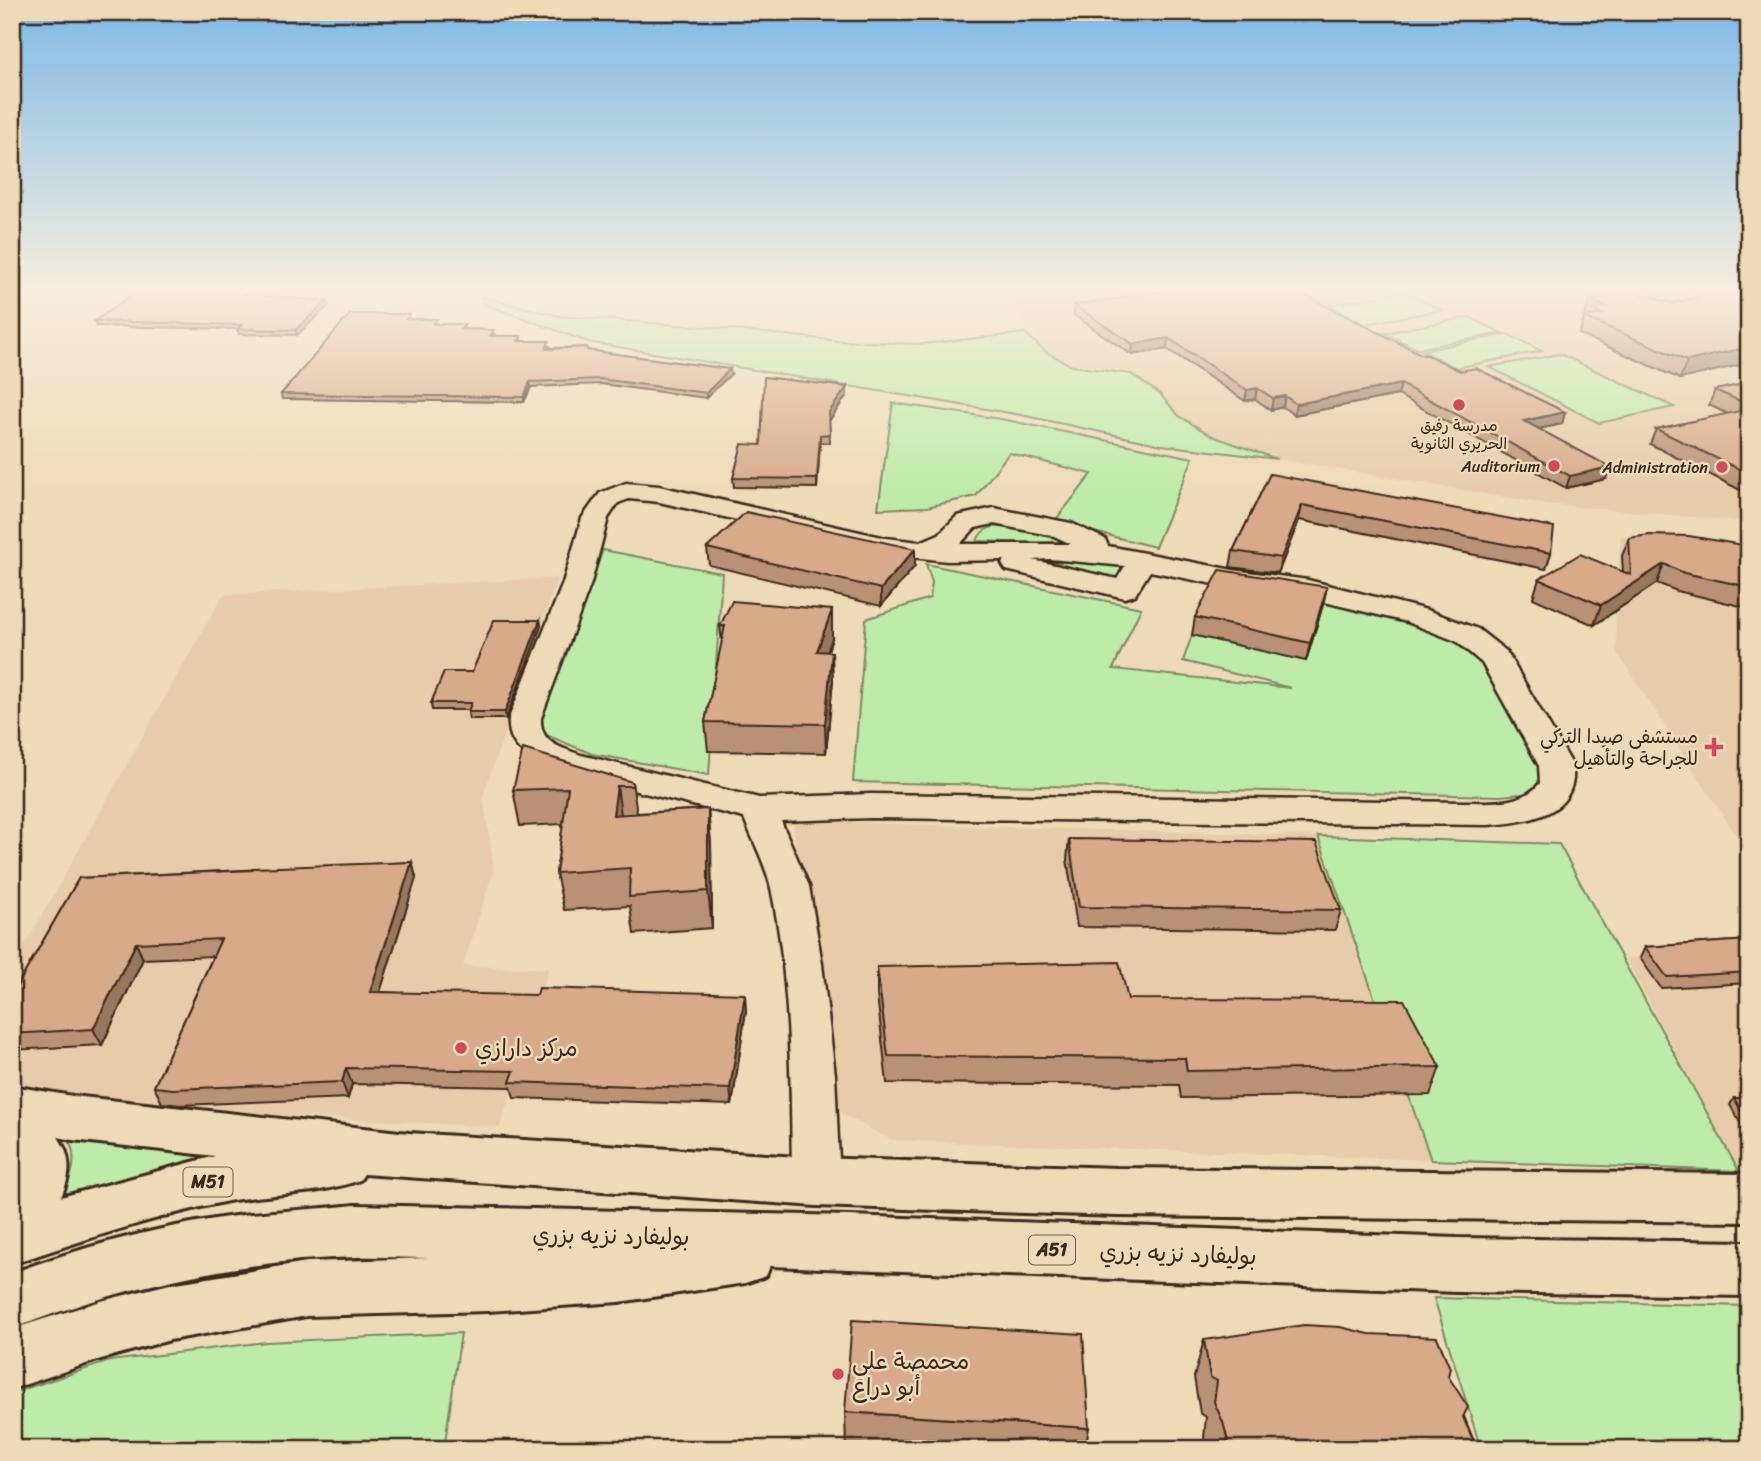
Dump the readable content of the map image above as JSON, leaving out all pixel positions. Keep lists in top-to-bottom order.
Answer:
{
  "streets": {
    "highway": ["M51", "بوليفارد نزيه بزري", "A51"]
  },
  "places": {
    "other": [
      "مدرسة رفيق الحريري الثانوية",
      "Auditorium",
      "Administration",
      "مركز دارازي",
      "محمصة علي أبو دراع"
    ],
    "health": ["مستشفى صيدا التركي للجراحة والتأهيل"]
  }
}
